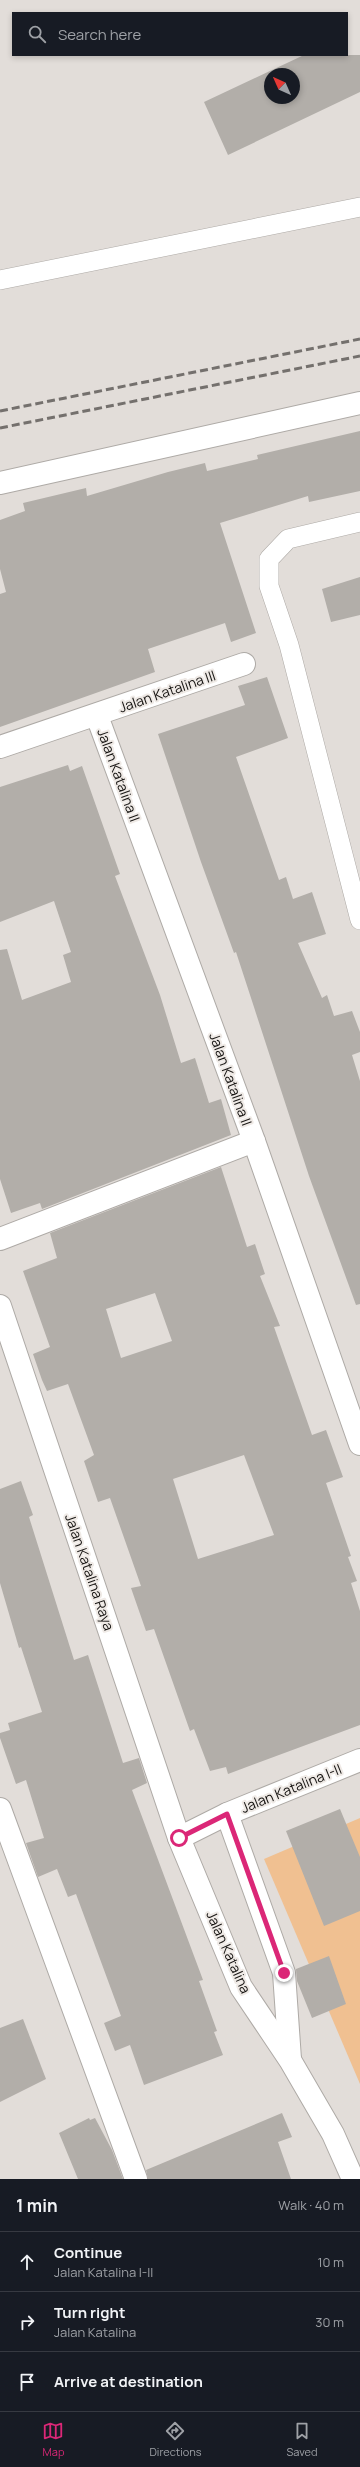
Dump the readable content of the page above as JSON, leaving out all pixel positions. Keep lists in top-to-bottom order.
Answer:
{
  "streets": {
    "street": [
      "Jalan Katalina III",
      "Jalan Katalina II",
      "Jalan Katalina Raya",
      "Jalan Katalina I-II",
      "Jalan Katalina"
    ]
  },
  "crossings": [
    ["Jalan Katalina III", "Jalan Katalina II"],
    ["Jalan Katalina Raya", "Jalan Katalina I-II"],
    ["Jalan Katalina Raya", "Jalan Katalina"],
    ["Jalan Katalina I-II", "Jalan Katalina"]
  ],
  "north": "top left",
  "page": {
    "search": "Search here",
    "heading": ["1 min", "Walk · 40 m"],
    "list": [
      ["Continue", "Jalan Katalina I-II", "10 m"],
      ["Turn right", "Jalan Katalina", "30 m"],
      "Arrive at destination"
    ],
    "nav": ["Map", "Directions", "Saved"]
  }
}
